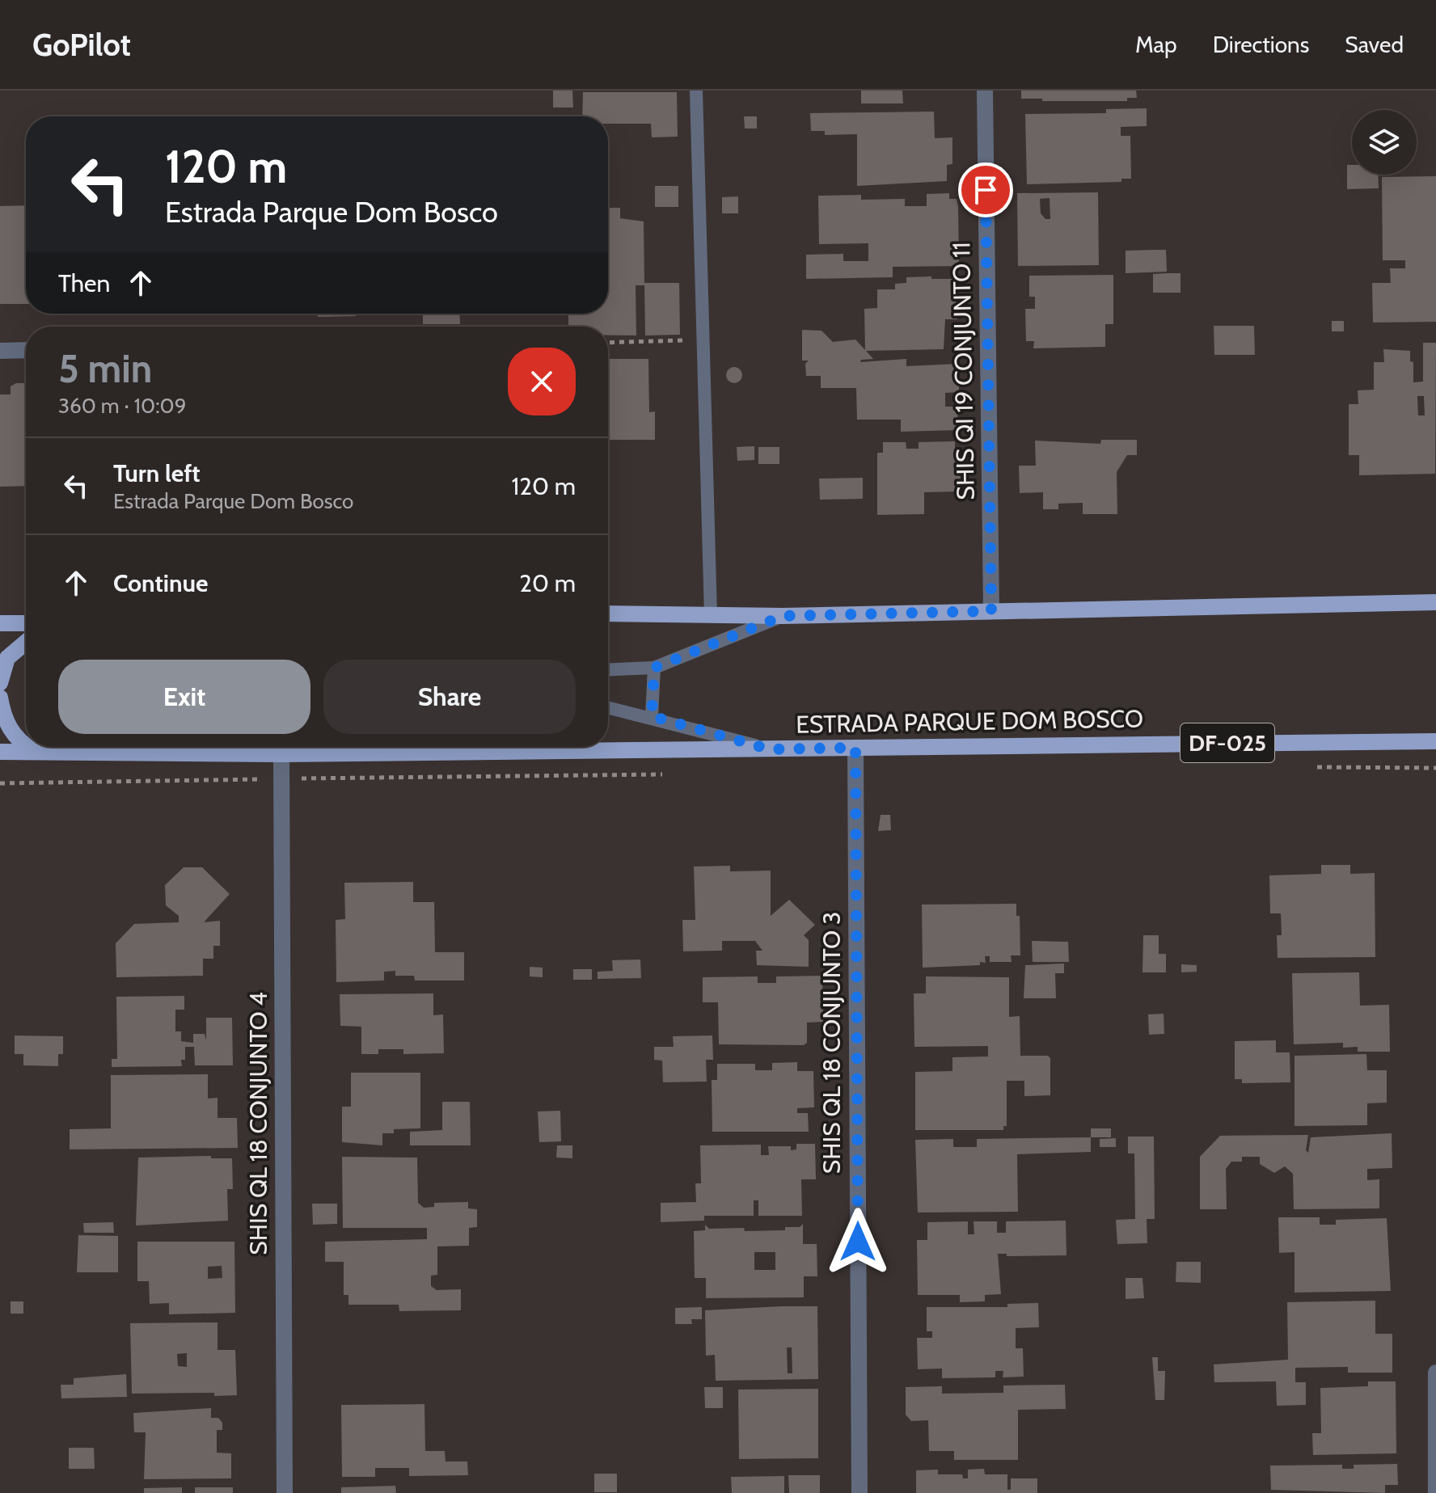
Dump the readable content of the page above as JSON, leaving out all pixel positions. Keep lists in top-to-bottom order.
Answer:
{
  "streets": {
    "main road": ["ESTRADA PARQUE DOM BOSCO", "DF-025"],
    "street": ["SHIS QI 19 CONJUNTO 11", "SHIS QL 18 CONJUNTO 3", "SHIS QL 18 CONJUNTO 4"]
  },
  "crossings": [
    ["ESTRADA PARQUE DOM BOSCO", "SHIS QL 18 CONJUNTO 3"],
    ["ESTRADA PARQUE DOM BOSCO", "SHIS QL 18 CONJUNTO 4"]
  ],
  "page": {
    "header": "GoPilot",
    "nav": ["Map", "Directions", "Saved"],
    "turn": ["120 m", "Estrada Parque Dom Bosco"],
    "then": "Then",
    "heading": ["5 min", "360 m · 10:09"],
    "list": [
      {
        "name": "Turn left",
        "note": "Estrada Parque Dom Bosco",
        "value": "120 m"
      },
      {
        "name": "Continue",
        "value": "20 m"
      }
    ],
    "buttons": ["Exit", "Share"]
  }
}
